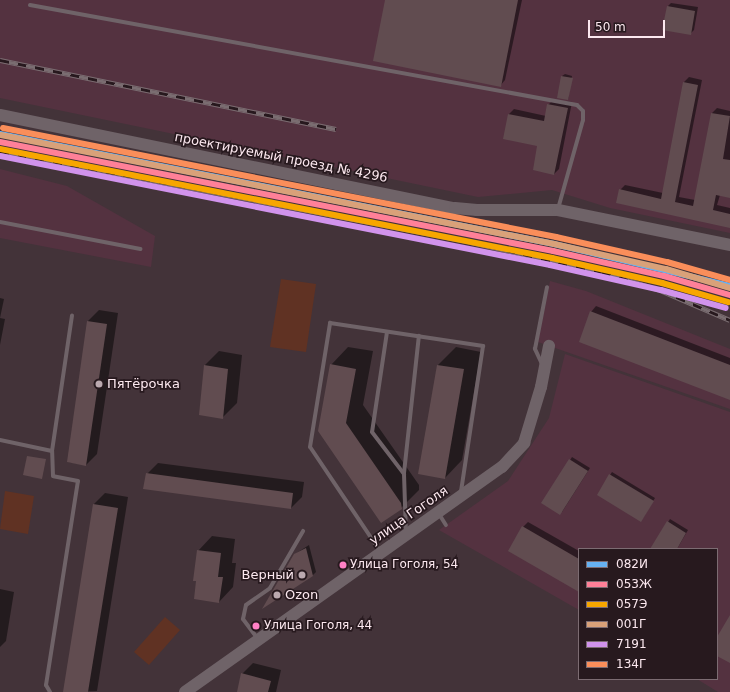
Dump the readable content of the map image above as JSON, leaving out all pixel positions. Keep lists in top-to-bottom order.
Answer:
{
  "streets": {
    "street": ["проектируемый проезд № 4296", "улица Гоголя"]
  },
  "places": [
    "Пятёрочка",
    "Улица Гоголя, 54",
    "Верный",
    "Ozon",
    "Улица Гоголя, 44"
  ],
  "lines": [
    "transit line 134Г",
    "transit line 082И",
    "transit line 001Г",
    "transit line 053Ж",
    "transit line 057Э",
    "transit line 7191"
  ],
  "legend": [
    "082И",
    "053Ж",
    "057Э",
    "001Г",
    "7191",
    "134Г"
  ],
  "scale_bar": "50 m"
}
